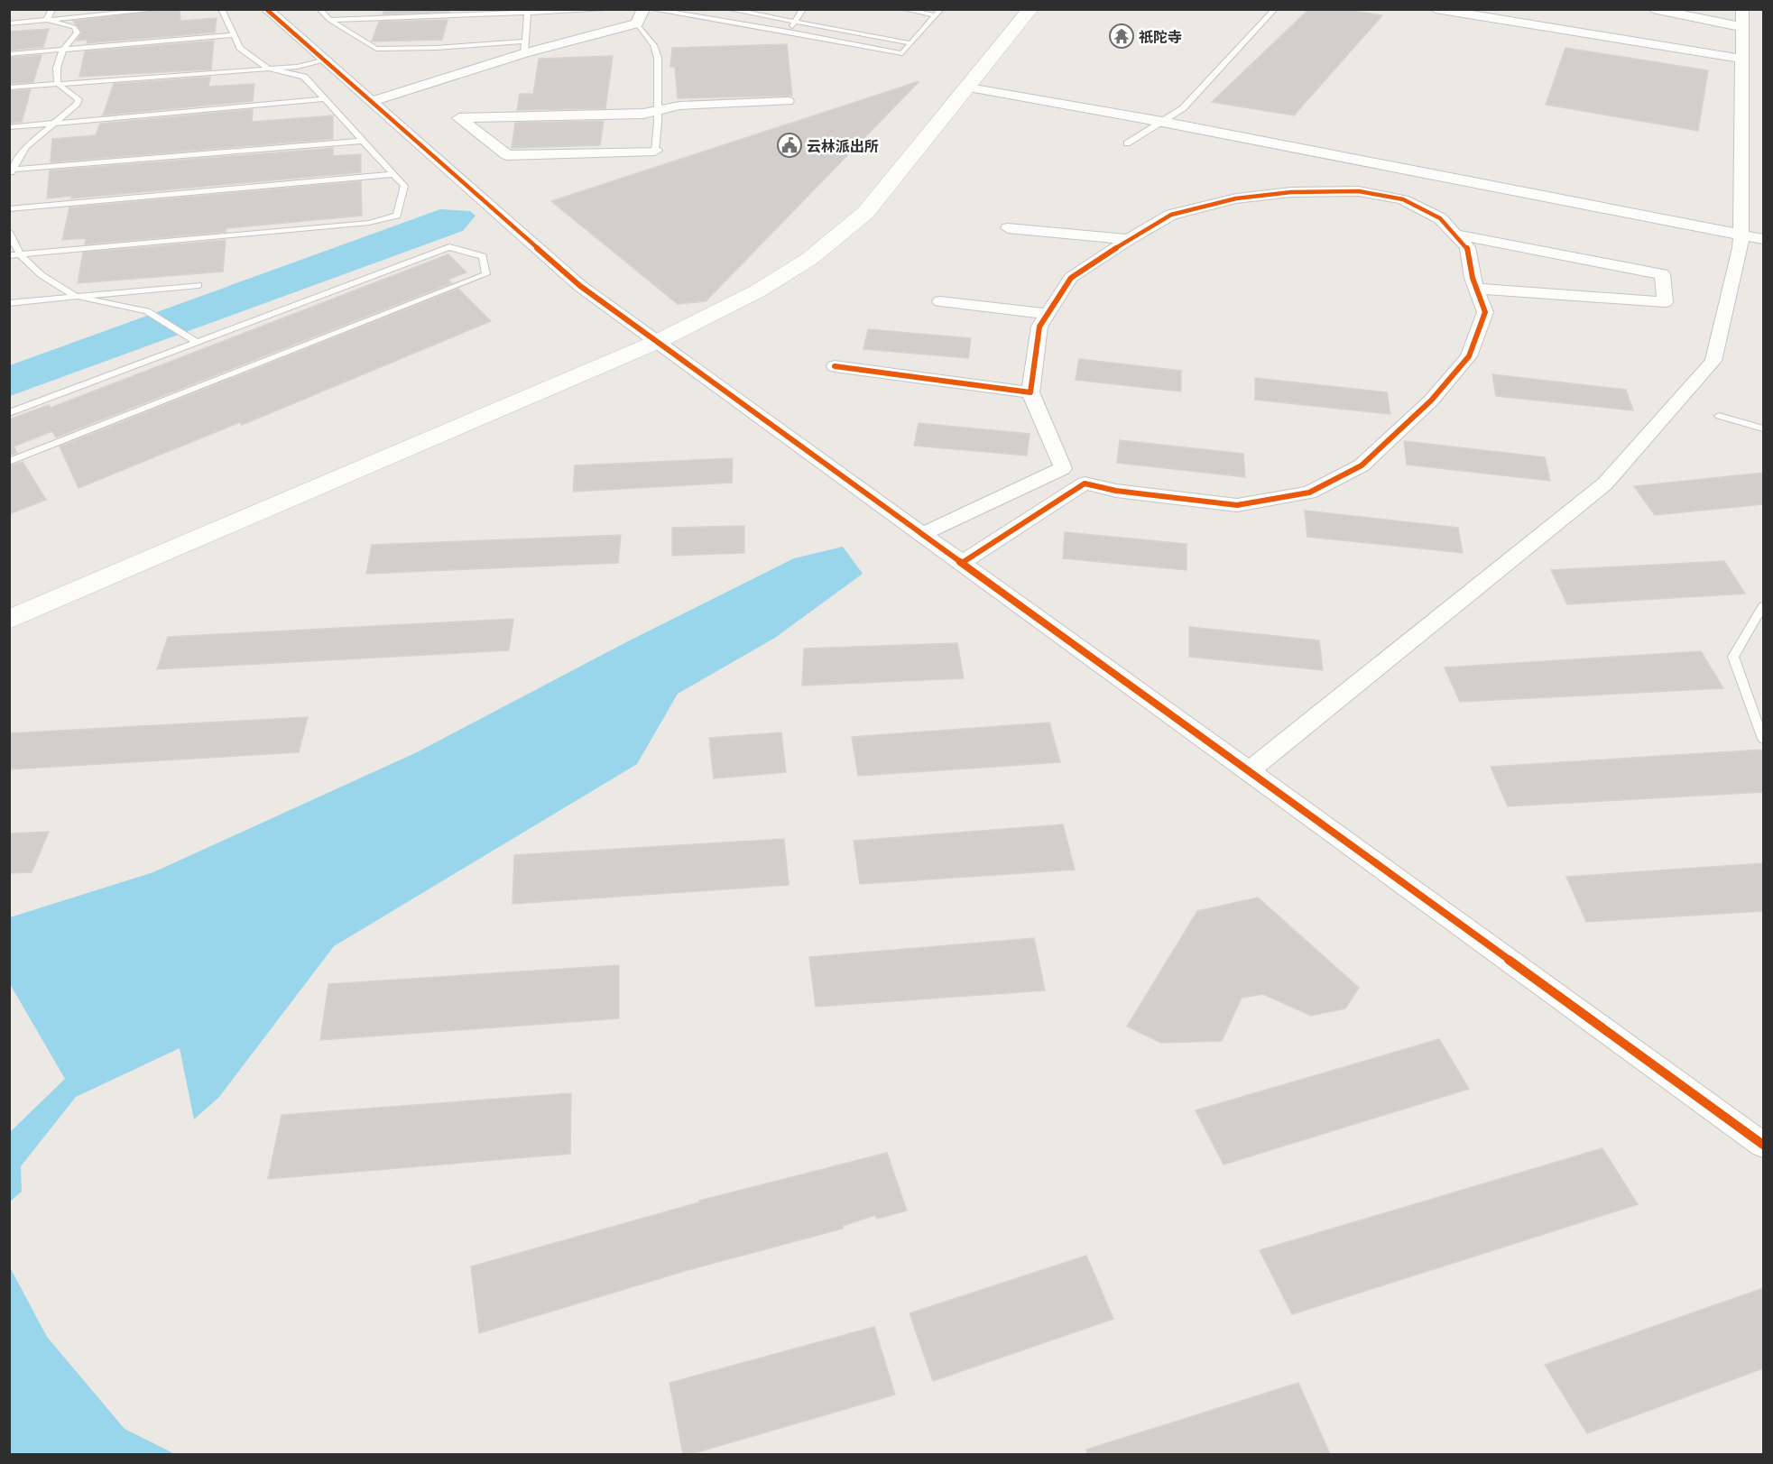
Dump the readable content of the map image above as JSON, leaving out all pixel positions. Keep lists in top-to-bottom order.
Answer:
{
  "places": {
    "temple": ["祇陀寺"],
    "public building": ["云林派出所"]
  }
}
